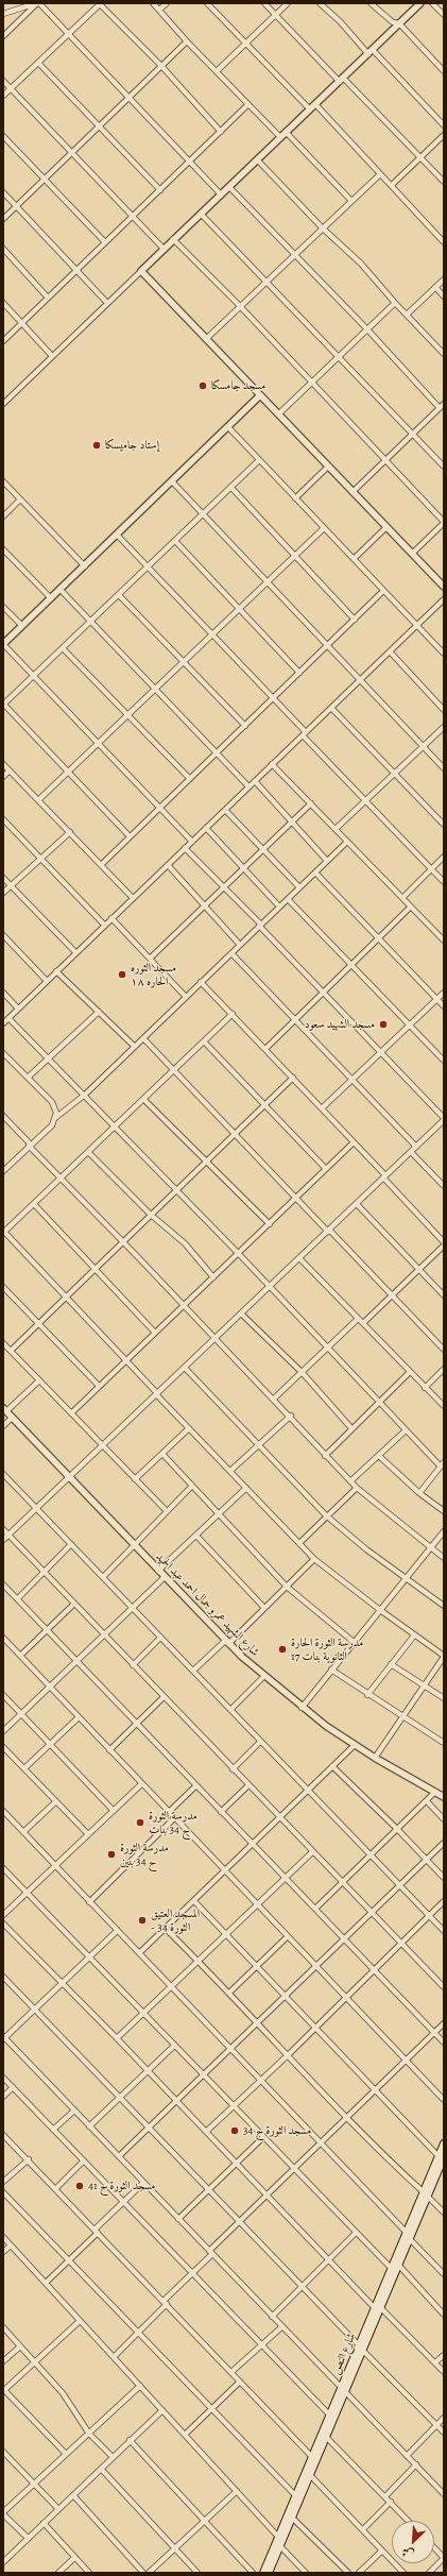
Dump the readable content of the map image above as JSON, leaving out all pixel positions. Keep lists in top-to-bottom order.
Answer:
{
  "streets": {
    "main road": ["شارع النص"],
    "street": ["شارع الشهيد عمرو جمال احمد عبد الحميد"]
  },
  "places": [
    "مسجد جامسكا",
    "إستاد جاميسكا",
    "مسجد الثوره الحاره ١٨",
    "مسجد الشهيد سعود",
    "مدرسة الثورة الحارة 17 الثانوية بنات",
    "مدرسة الثورة ح 34 بنات",
    "مدرسة الثورة ح 34 بنين",
    "المسجد العتيق - الثورة 34",
    "مسجد الثورة ح 34",
    "مسجد الثورة ح 41"
  ],
  "north": "bottom left"
}
